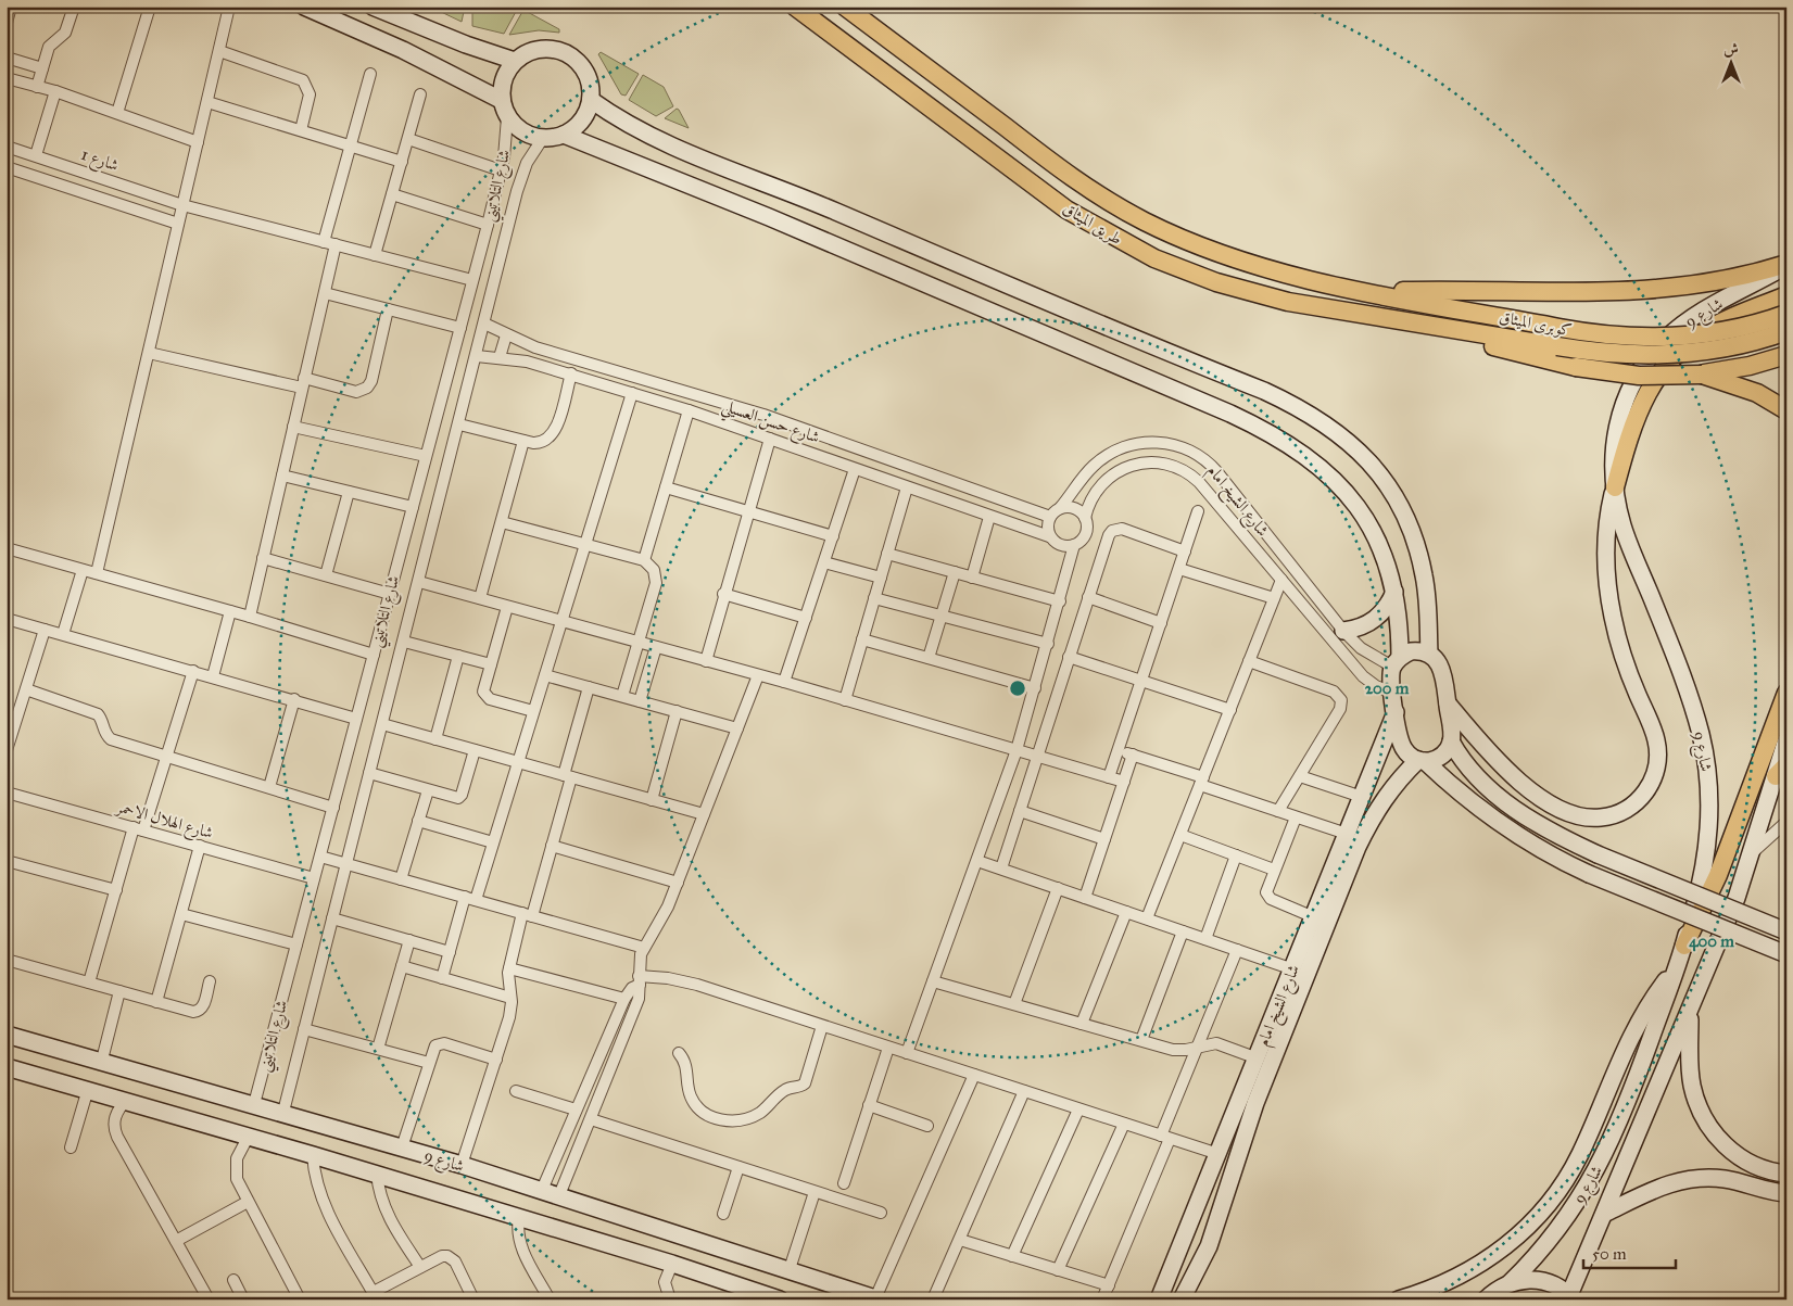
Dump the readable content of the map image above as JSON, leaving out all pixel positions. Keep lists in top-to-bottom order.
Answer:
{
  "streets": {
    "main road": [
      "طريق الميثاق",
      "شارع 9",
      "كوبرى الميثاق",
      "شارع الشيخ امام"
    ],
    "street": [
      "شارع 1",
      "شارع التلاتيني",
      "شارع حسن العسيلي",
      "شارع الهلال الاحمر"
    ]
  },
  "crossings": [
    ["شارع 1", "شارع التلاتيني"],
    ["شارع التلاتيني", "شارع 9"],
    ["شارع التلاتيني", "شارع حسن العسيلي"],
    ["شارع التلاتيني", "شارع الهلال الاحمر"],
    ["طريق الميثاق", "كوبرى الميثاق"],
    ["شارع حسن العسيلي", "شارع الشيخ امام"]
  ],
  "scale_bar": "50 m",
  "north": "top",
  "rings": ["200 m", "400 m"]
}
